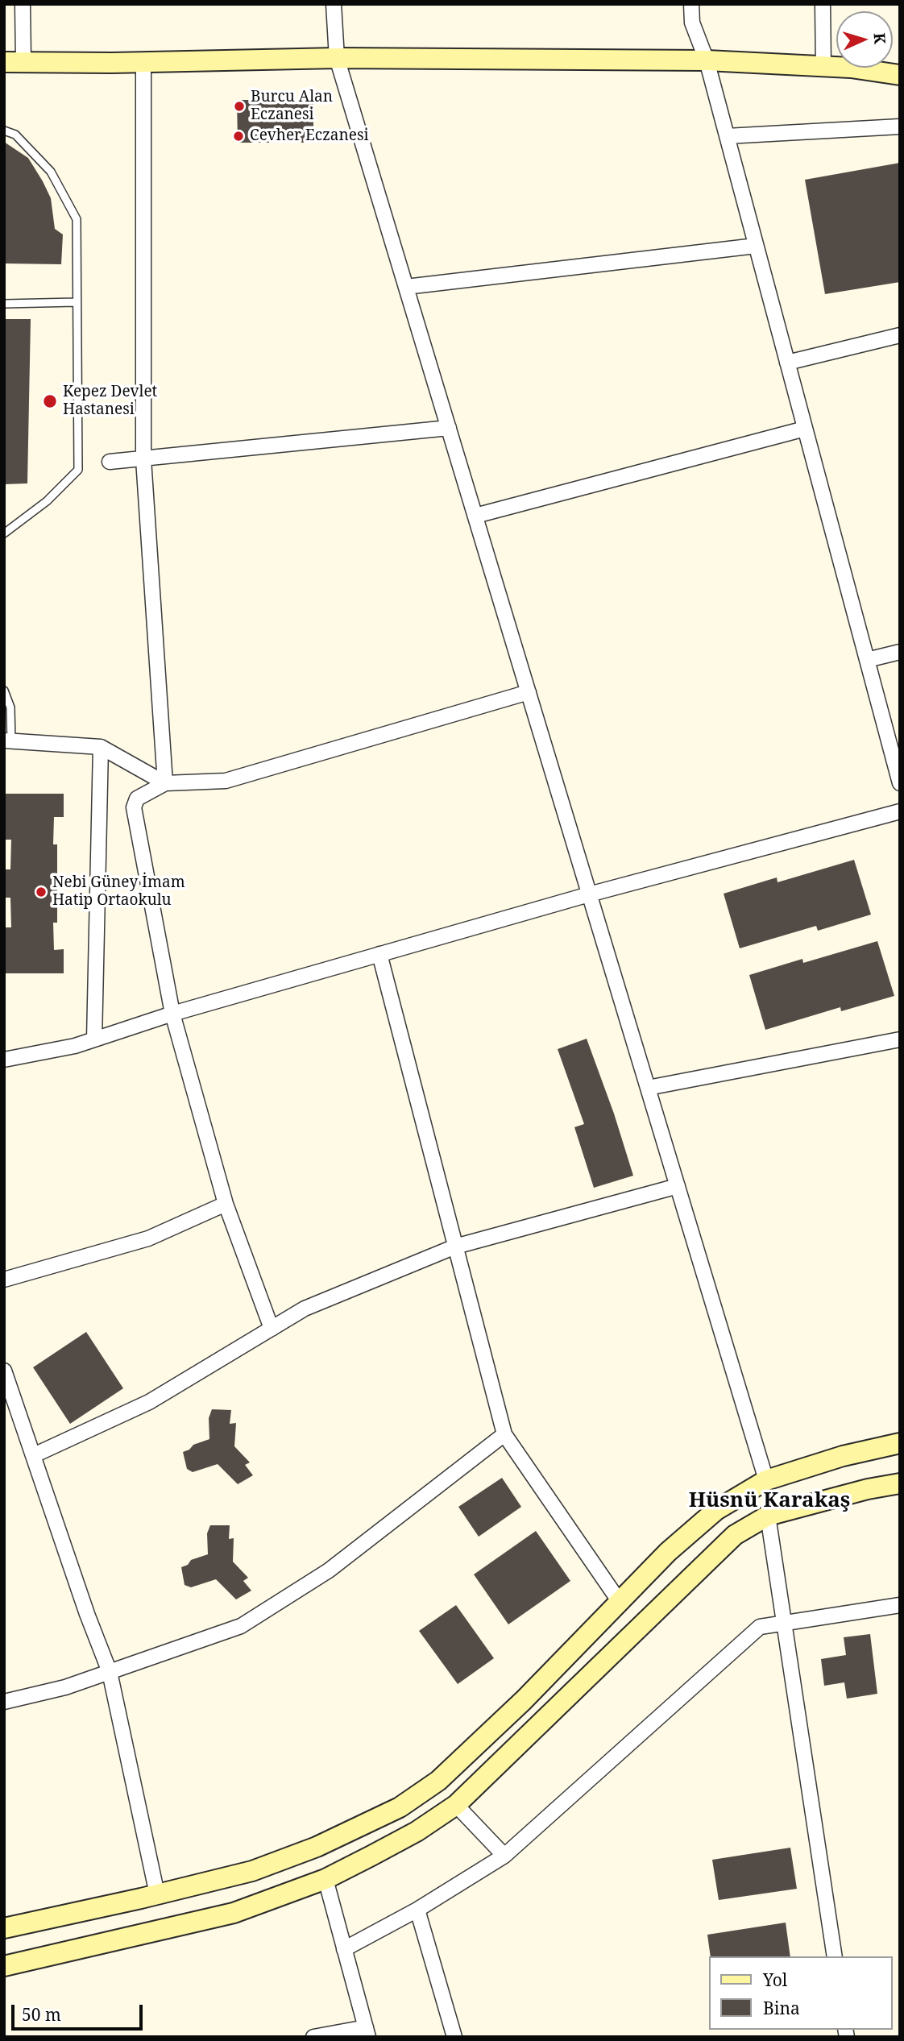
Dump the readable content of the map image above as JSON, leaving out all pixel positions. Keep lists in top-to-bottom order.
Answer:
{
  "districts": ["Hüsnü Karakaş"],
  "places": [
    "Burcu Alan Eczanesi",
    "Cevher Eczanesi",
    "Kepez Devlet Hastanesi",
    "Nebi Güney İmam Hatip Ortaokulu"
  ],
  "legend": ["Yol", "Bina"],
  "scale_bar": "50 m",
  "north": "right"
}
